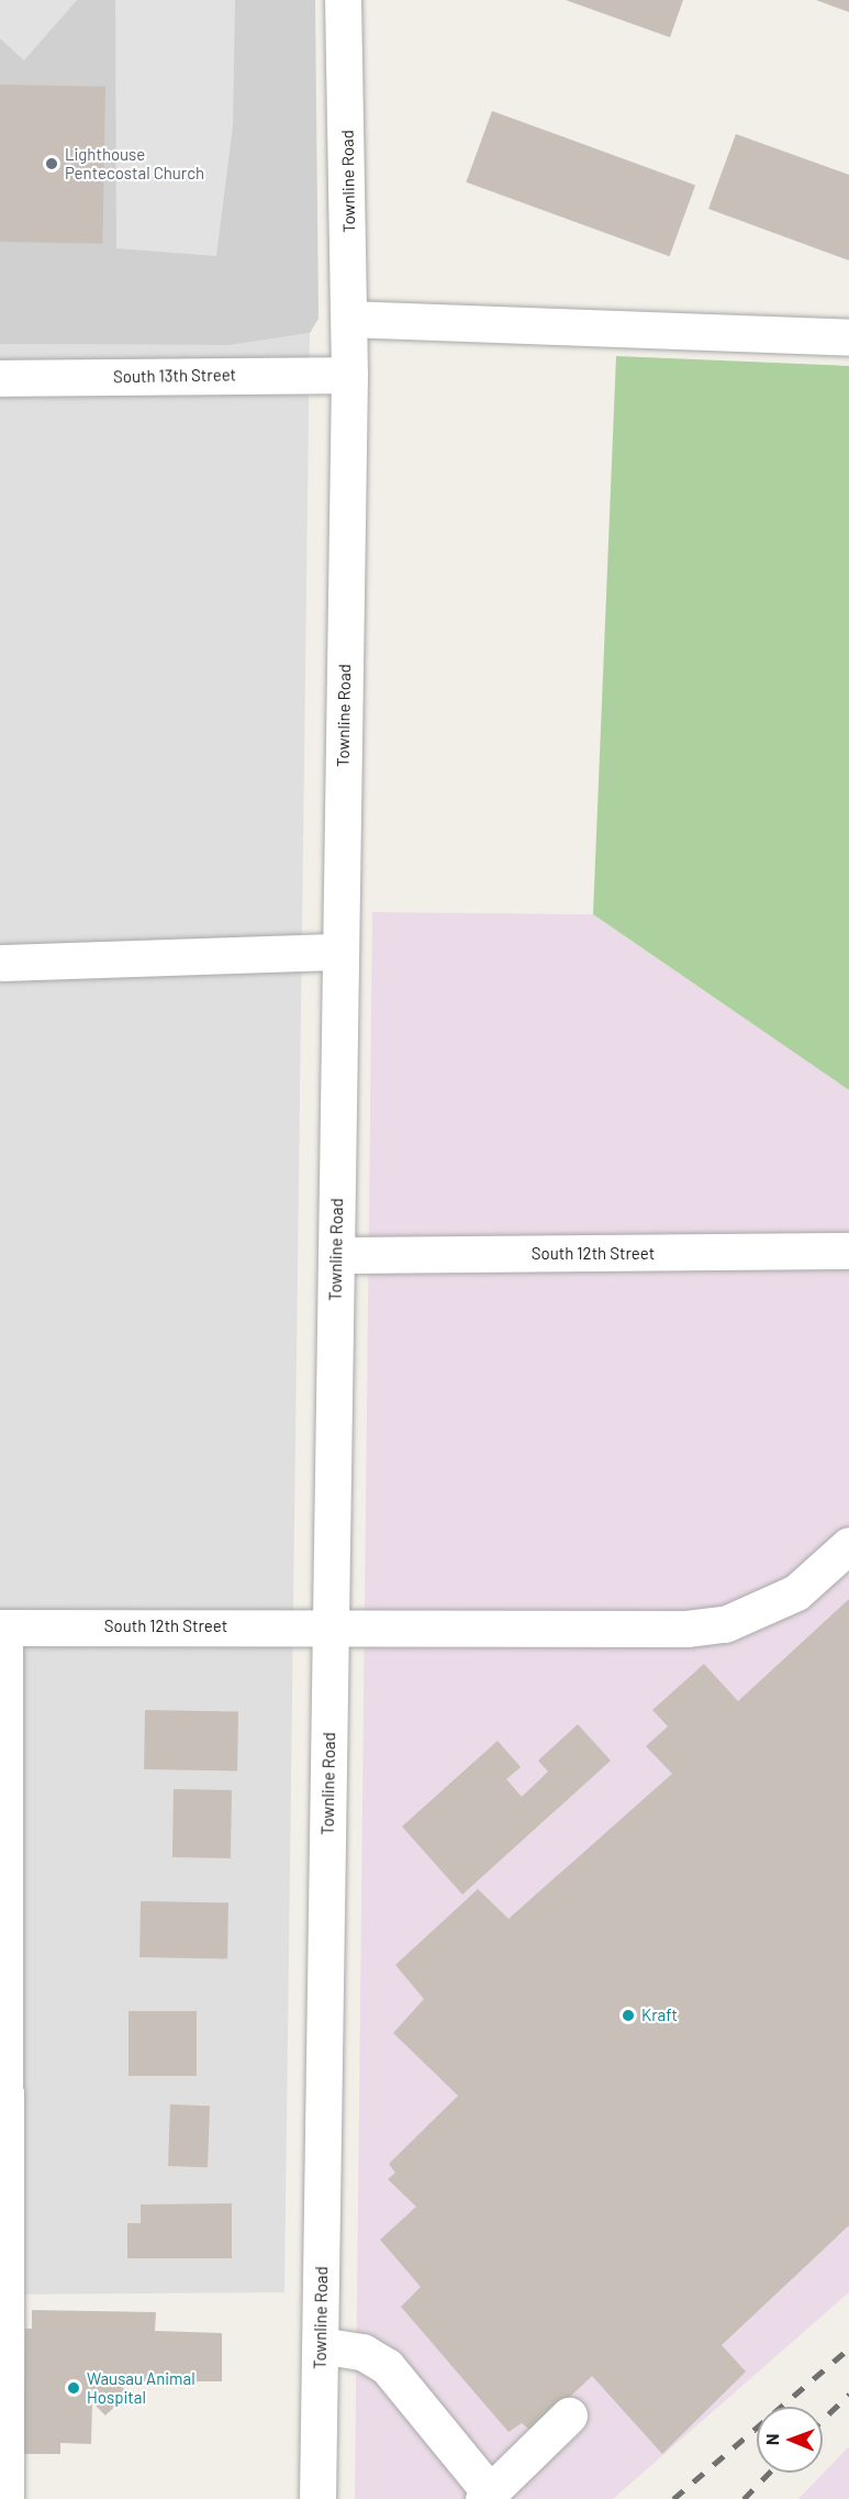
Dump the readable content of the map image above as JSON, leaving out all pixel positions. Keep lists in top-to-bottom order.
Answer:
{
  "streets": {
    "street": ["Townline Road", "South 13th Street", "South 12th Street"]
  },
  "crossings": [
    ["Townline Road", "South 13th Street"],
    ["Townline Road", "South 12th Street"]
  ],
  "places": ["Lighthouse Pentecostal Church", "Kraft", "Wausau Animal Hospital"],
  "north": "left"
}
